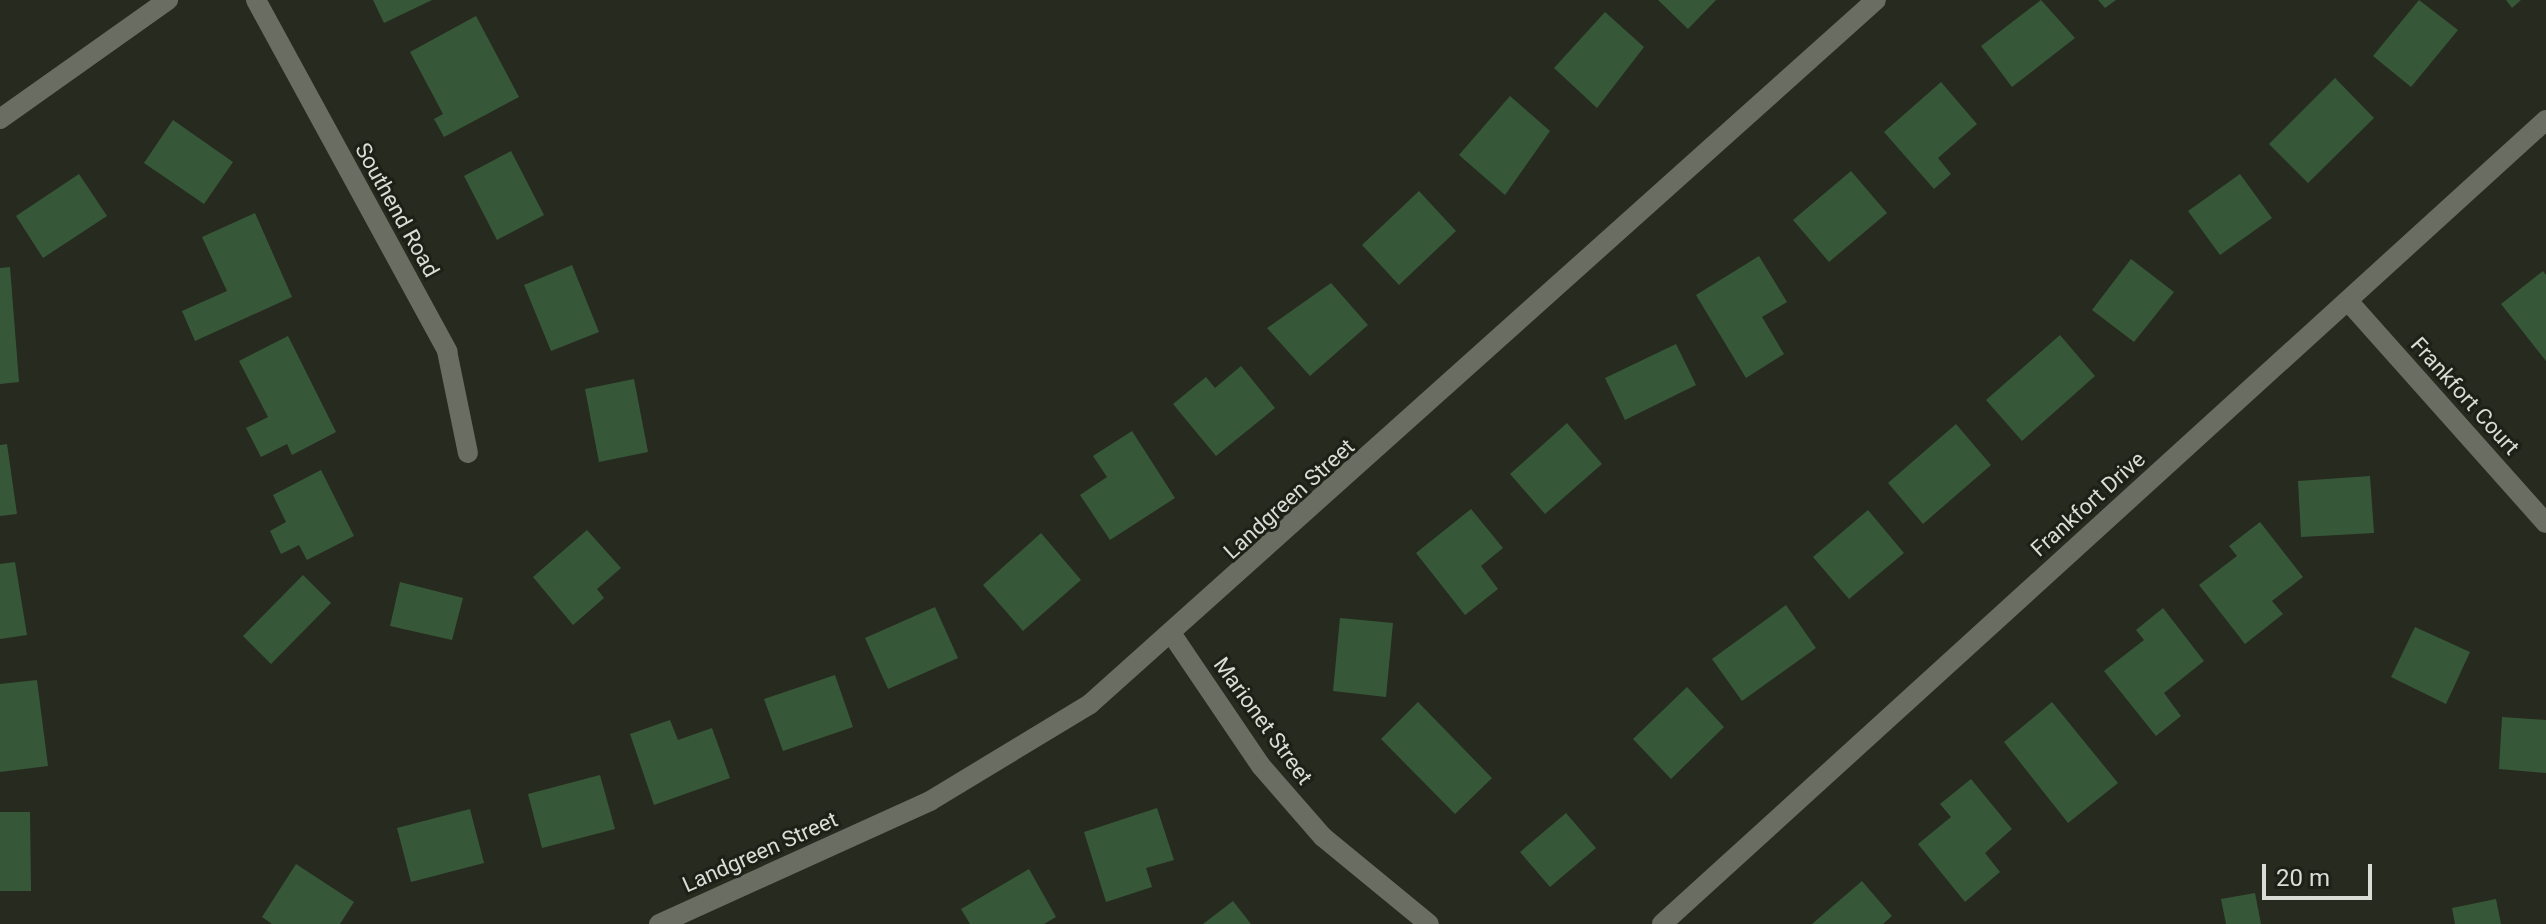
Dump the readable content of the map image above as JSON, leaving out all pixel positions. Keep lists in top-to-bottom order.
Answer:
{
  "streets": {
    "street": [
      "Southend Road",
      "Frankfort Court",
      "Landgreen Street",
      "Frankfort Drive",
      "Marionet Street"
    ]
  },
  "crossings": [
    ["Frankfort Court", "Frankfort Drive"],
    ["Landgreen Street", "Marionet Street"]
  ],
  "scale_bar": "20 m"
}
